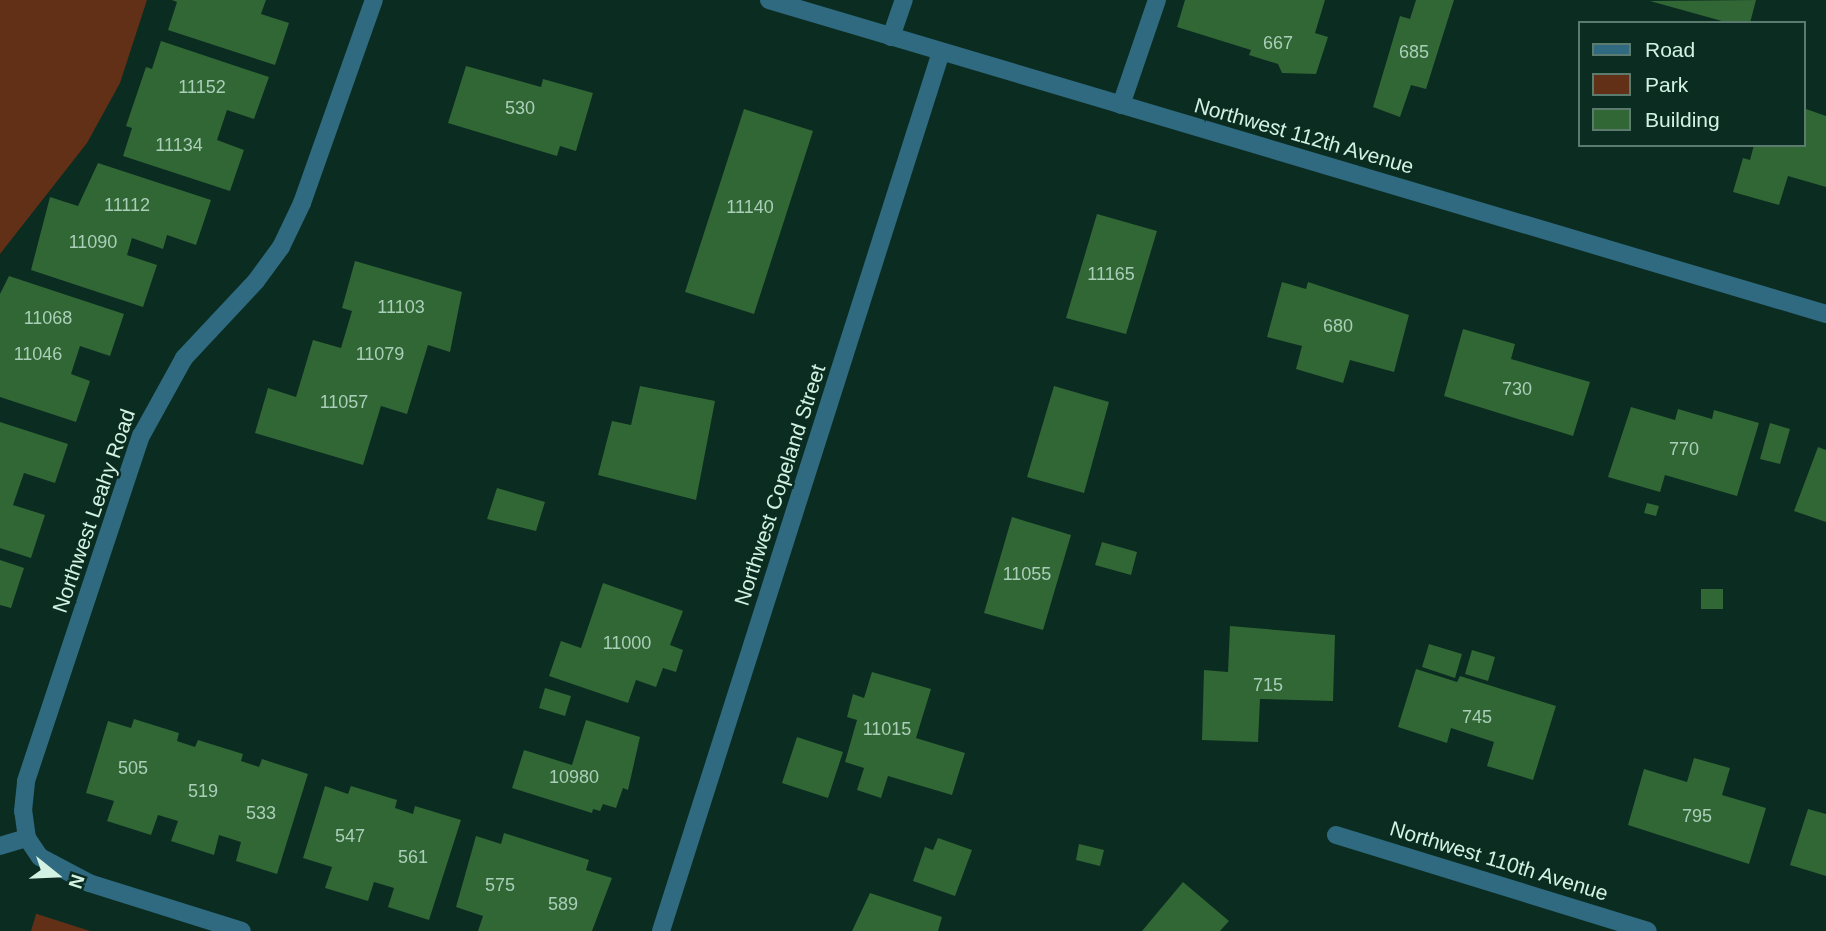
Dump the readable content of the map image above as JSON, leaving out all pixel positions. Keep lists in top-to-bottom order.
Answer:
{
  "streets": {
    "street": [
      "Northwest 112th Avenue",
      "Northwest Copeland Street",
      "Northwest Leahy Road",
      "Northwest 110th Avenue"
    ]
  },
  "crossings": [
    ["Northwest 112th Avenue", "Northwest Copeland Street"]
  ],
  "house_numbers": [
    "667",
    "685",
    "11152",
    "530",
    "11134",
    "11112",
    "11140",
    "11090",
    "11165",
    "11103",
    "11068",
    "680",
    "11046",
    "11079",
    "730",
    "11057",
    "770",
    "11055",
    "11000",
    "715",
    "745",
    "11015",
    "505",
    "10980",
    "519",
    "533",
    "795",
    "547",
    "561",
    "575",
    "589"
  ],
  "legend": ["Road", "Park", "Building"],
  "north": "right"
}
